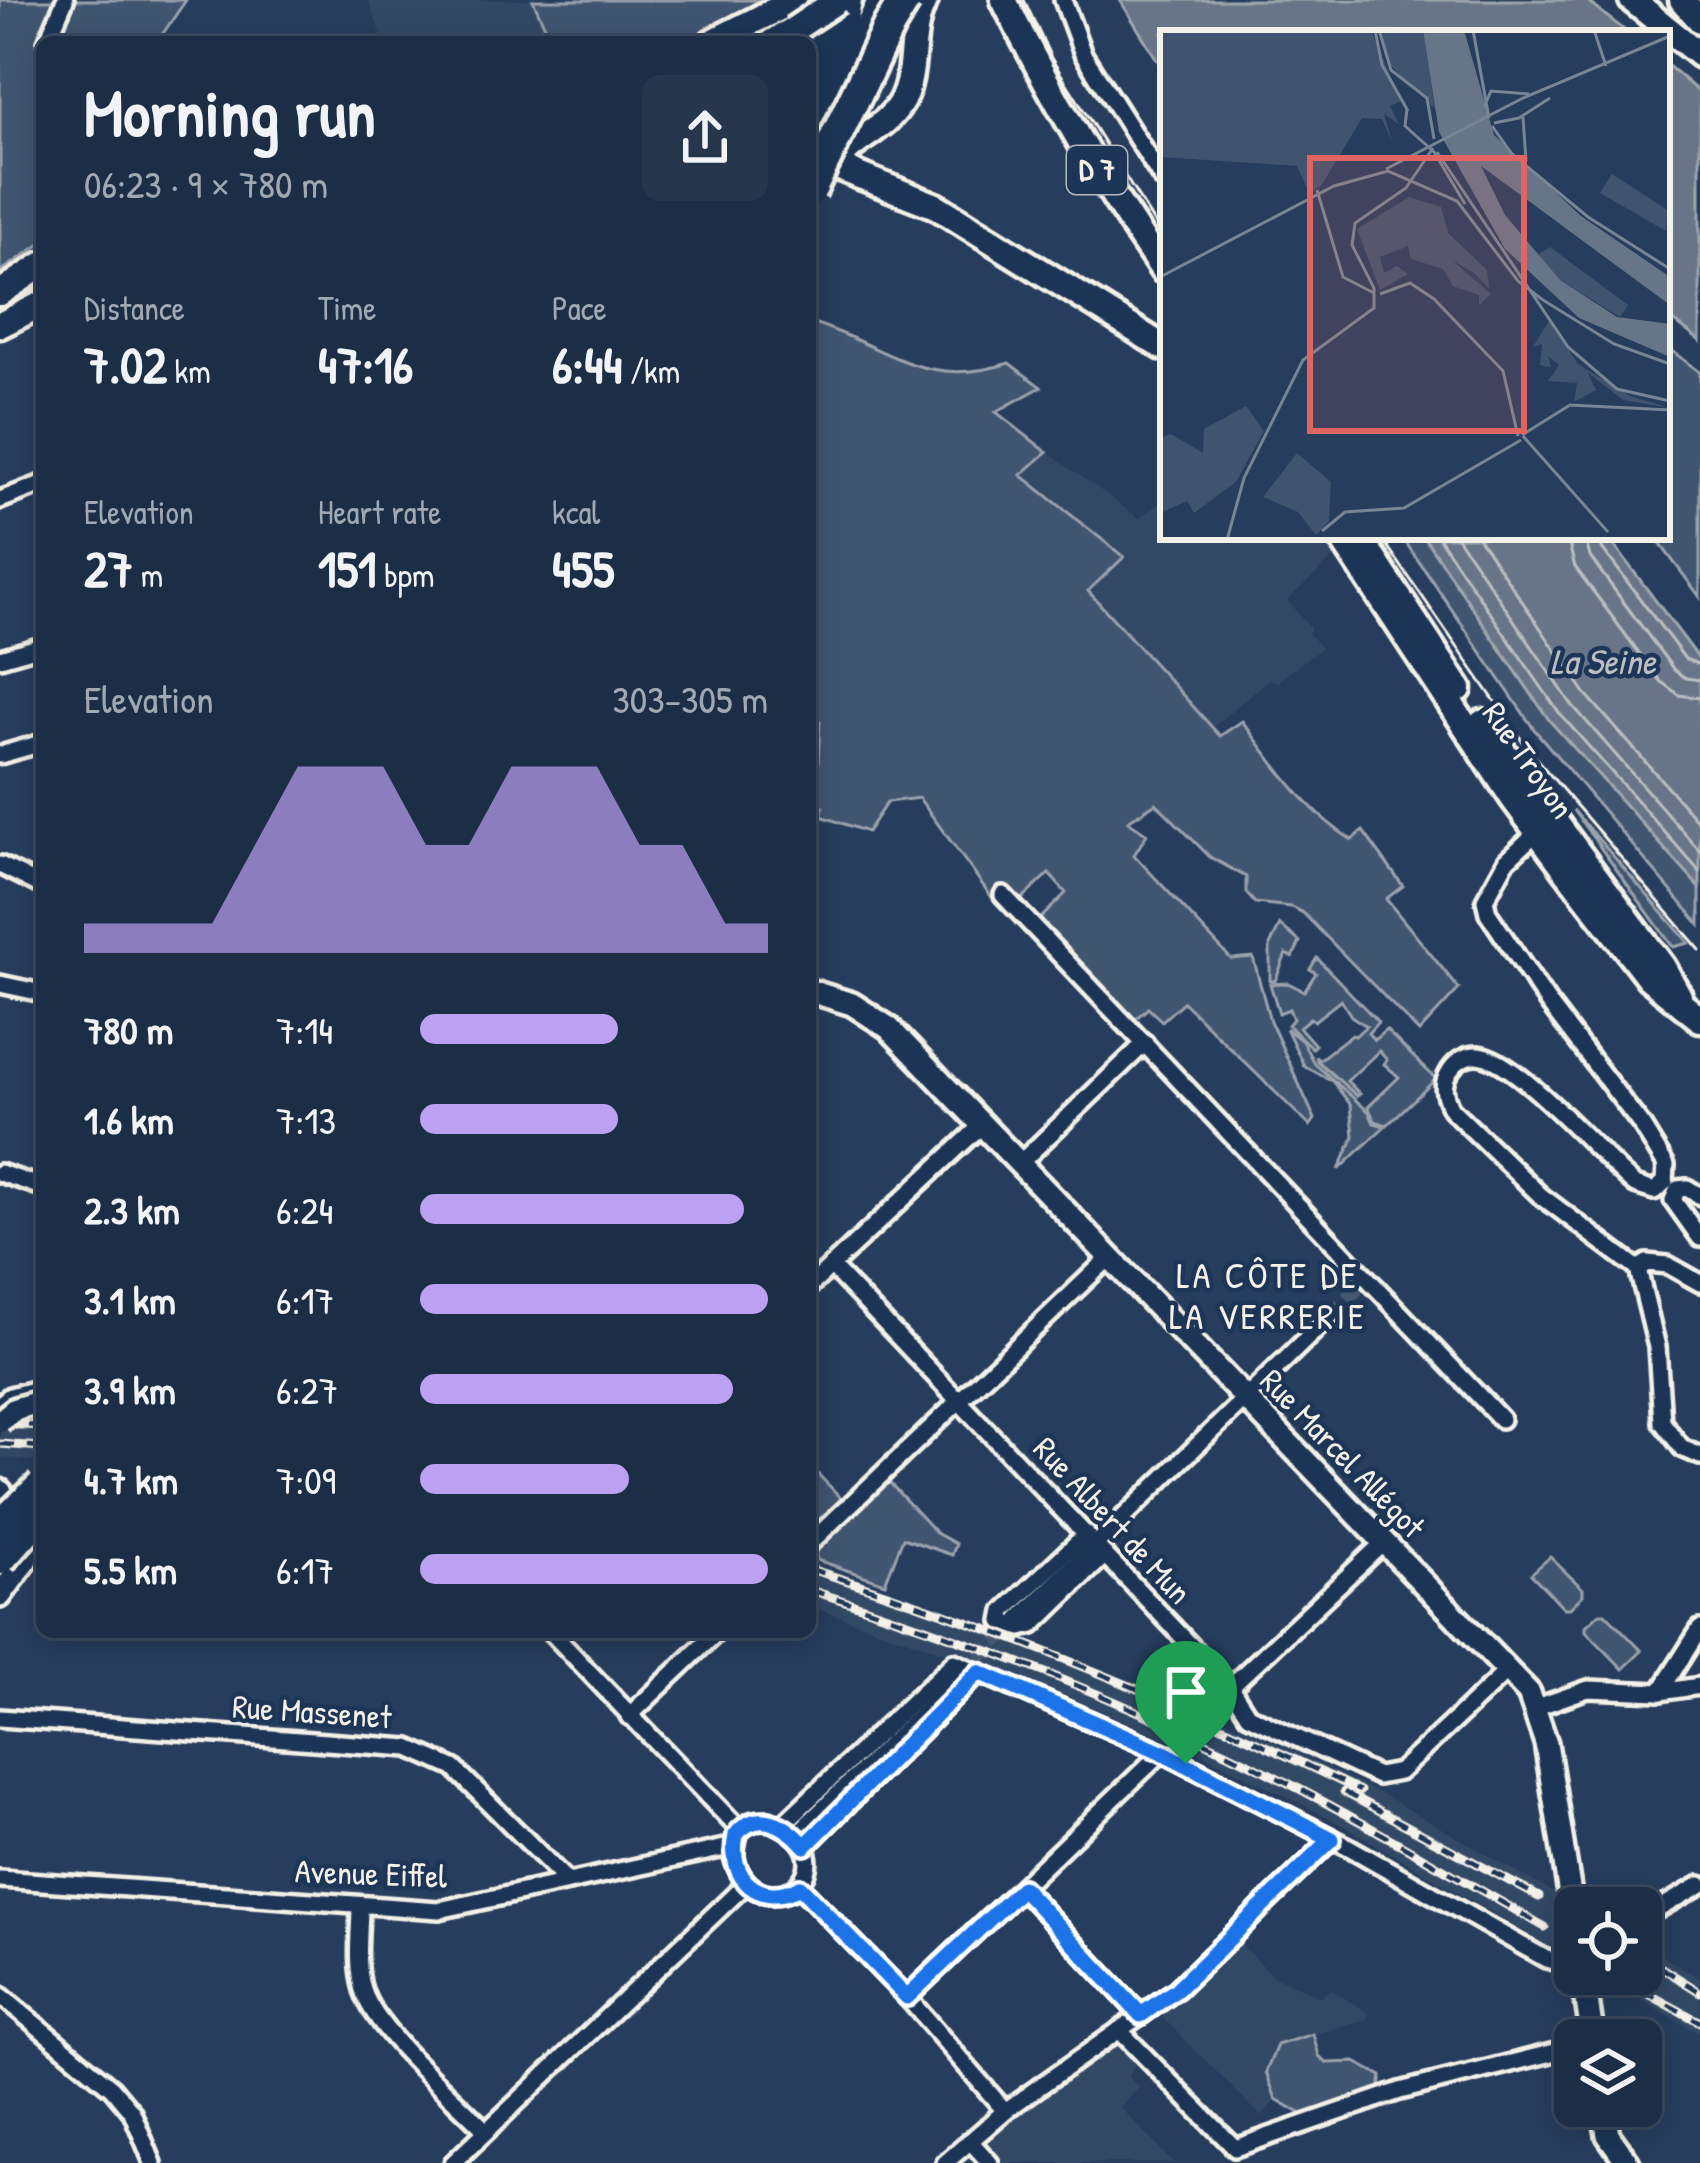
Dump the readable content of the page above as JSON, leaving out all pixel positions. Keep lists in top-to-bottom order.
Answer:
{
  "streets": {
    "main road": ["D 7", "Rue Troyon", "Rue Marcel Allégot"],
    "street": ["Rue Albert de Mun", "Rue Massenet", "Avenue Eiffel"]
  },
  "crossings": [
    ["Rue Marcel Allégot", "Rue Albert de Mun"],
    ["Rue Massenet", "Avenue Eiffel"]
  ],
  "districts": ["LA CÔTE DE LA VERRERIE"],
  "water": ["La Seine"],
  "page": {
    "heading": ["Morning run", "06:23 · 9 × 780 m"],
    "stats": [
      ["Distance", "7.02 km"],
      ["Time", "47:16"],
      ["Pace", "6:44 /km"],
      ["Elevation", "27 m"],
      ["Heart rate", "151 bpm"],
      ["kcal", "455"]
    ],
    "chart": ["Elevation", "303–305 m"],
    "list": [
      {
        "name": "780 m",
        "note": "7:14"
      },
      {
        "name": "1.6 km",
        "note": "7:13"
      },
      {
        "name": "2.3 km",
        "note": "6:24"
      },
      {
        "name": "3.1 km",
        "note": "6:17"
      },
      {
        "name": "3.9 km",
        "note": "6:27"
      },
      {
        "name": "4.7 km",
        "note": "7:09"
      },
      {
        "name": "5.5 km",
        "note": "6:17"
      }
    ]
  }
}
